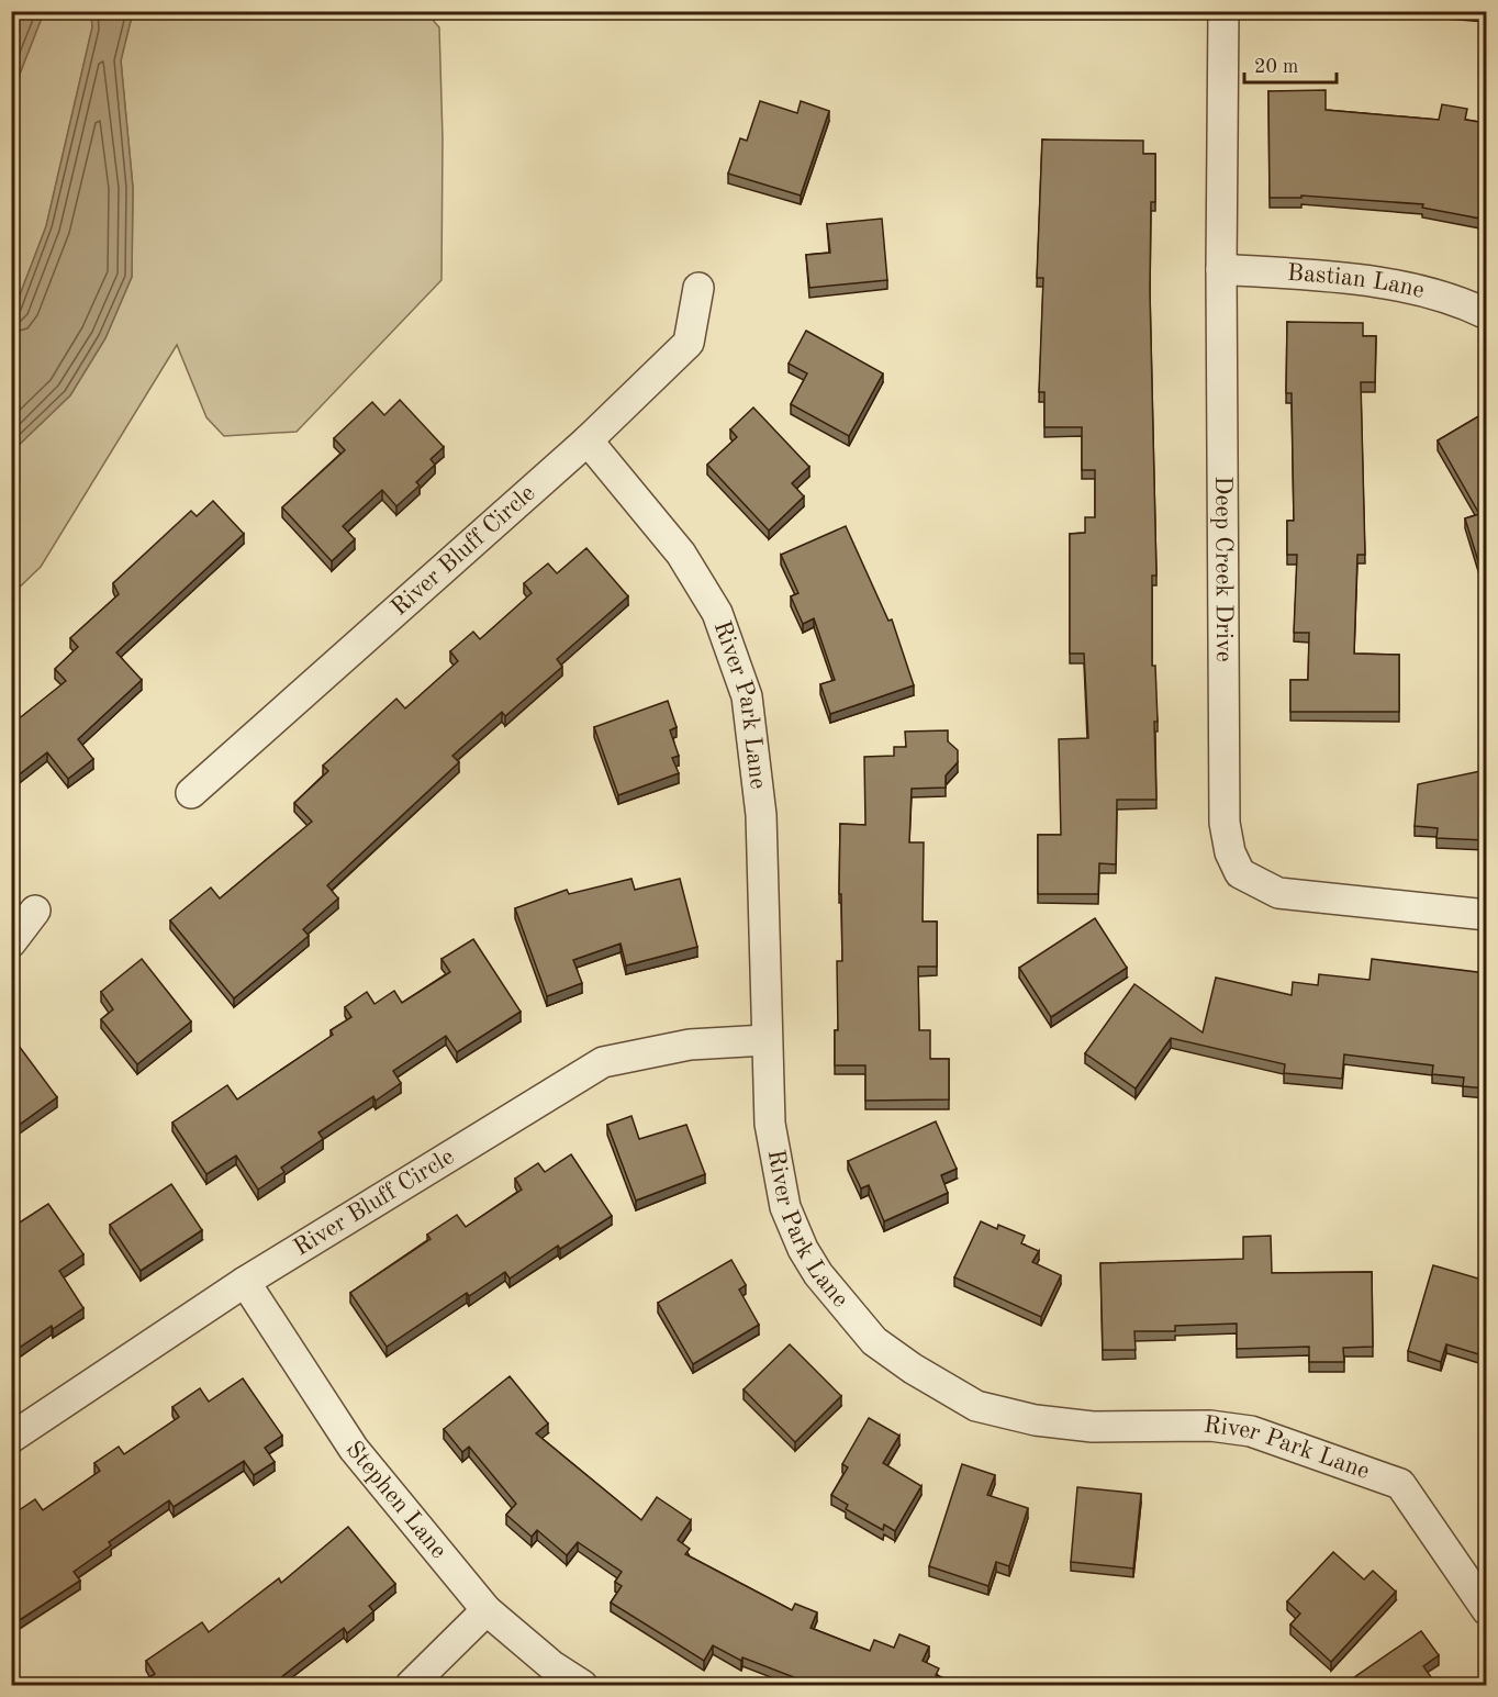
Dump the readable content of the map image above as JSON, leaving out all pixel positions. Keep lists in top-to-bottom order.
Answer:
{
  "streets": {
    "street": [
      "Bastian Lane",
      "River Bluff Circle",
      "Deep Creek Drive",
      "River Park Lane",
      "Stephen Lane"
    ]
  },
  "crossings": [
    ["Bastian Lane", "Deep Creek Drive"],
    ["River Bluff Circle", "River Park Lane"],
    ["River Bluff Circle", "Stephen Lane"]
  ],
  "scale_bar": "20 m"
}
